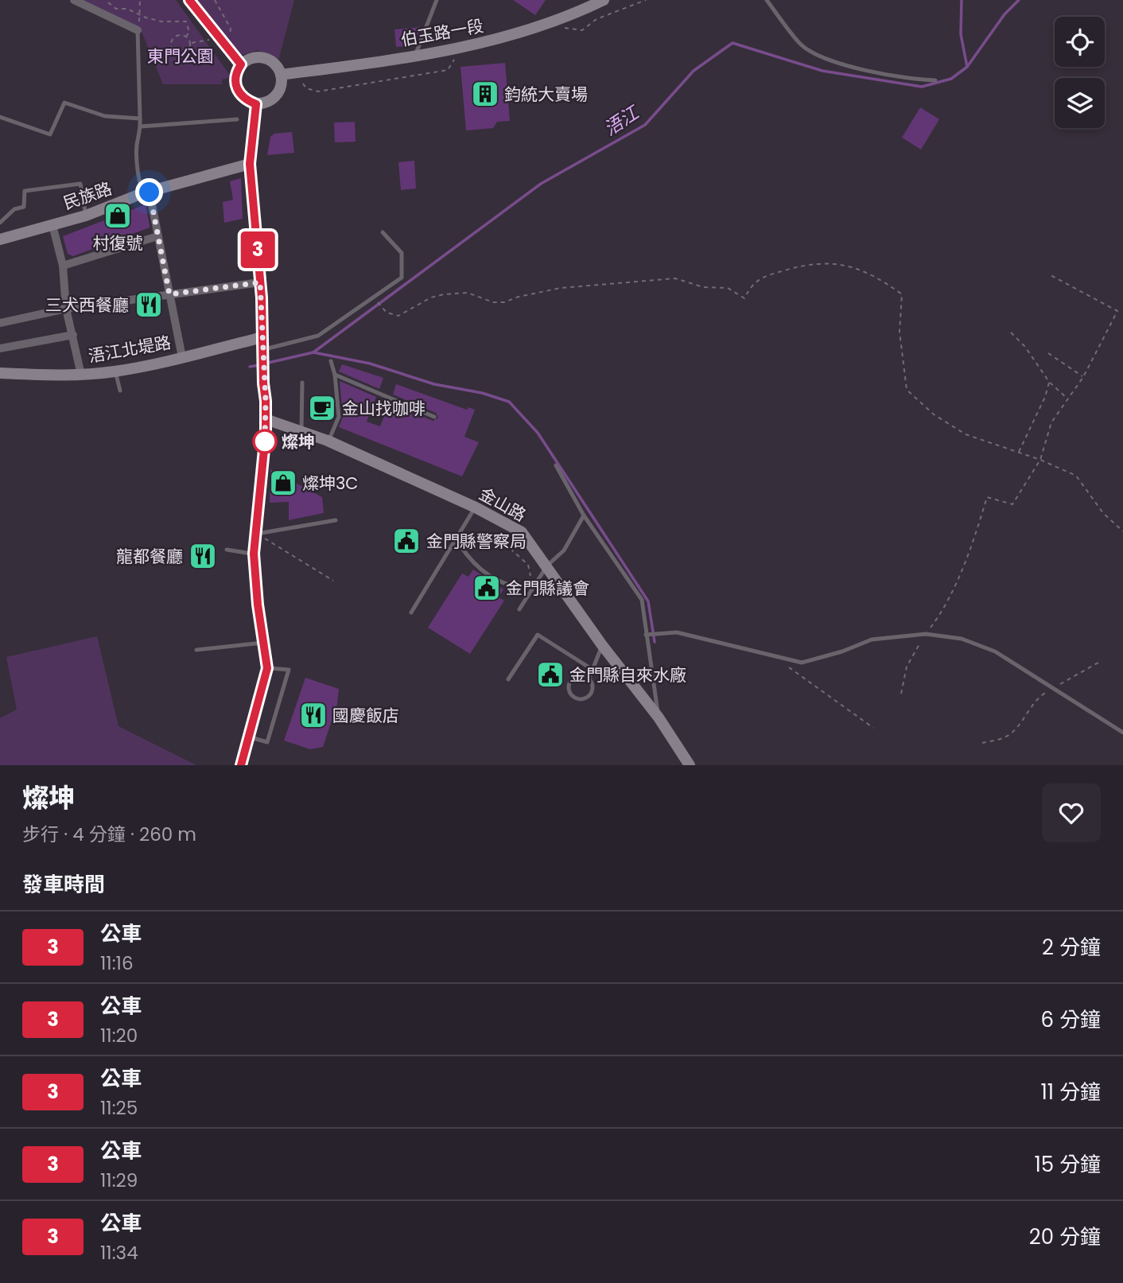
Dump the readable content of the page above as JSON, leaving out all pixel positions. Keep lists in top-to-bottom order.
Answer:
{
  "streets": {
    "main road": [
      "伯玉路一段",
      "民族路",
      "浯江北堤路",
      "金山路"
    ]
  },
  "water": ["浯江"],
  "parks": ["東門公園"],
  "places": {
    "building": ["鈞統大賣場"],
    "shop": ["村復號", "燦坤3C"],
    "restaurant": ["三犬西餐廳", "龍都餐廳", "國慶飯店"],
    "cafe": ["金山找咖啡"],
    "other": ["燦坤"],
    "public building": ["金門縣警察局", "金門縣議會", "金門縣自來水廠"]
  },
  "lines": ["bus line 3"],
  "page": {
    "on_map": "3",
    "heading": [
      ["燦坤", "步行 · 4 分鐘 · 260 m"],
      "發車時間"
    ],
    "list": [
      {
        "mark": "3",
        "name": "公車",
        "note": "11:16",
        "value": "2 分鐘"
      },
      {
        "mark": "3",
        "name": "公車",
        "note": "11:20",
        "value": "6 分鐘"
      },
      {
        "mark": "3",
        "name": "公車",
        "note": "11:25",
        "value": "11 分鐘"
      },
      {
        "mark": "3",
        "name": "公車",
        "note": "11:29",
        "value": "15 分鐘"
      },
      {
        "mark": "3",
        "name": "公車",
        "note": "11:34",
        "value": "20 分鐘"
      }
    ]
  }
}
